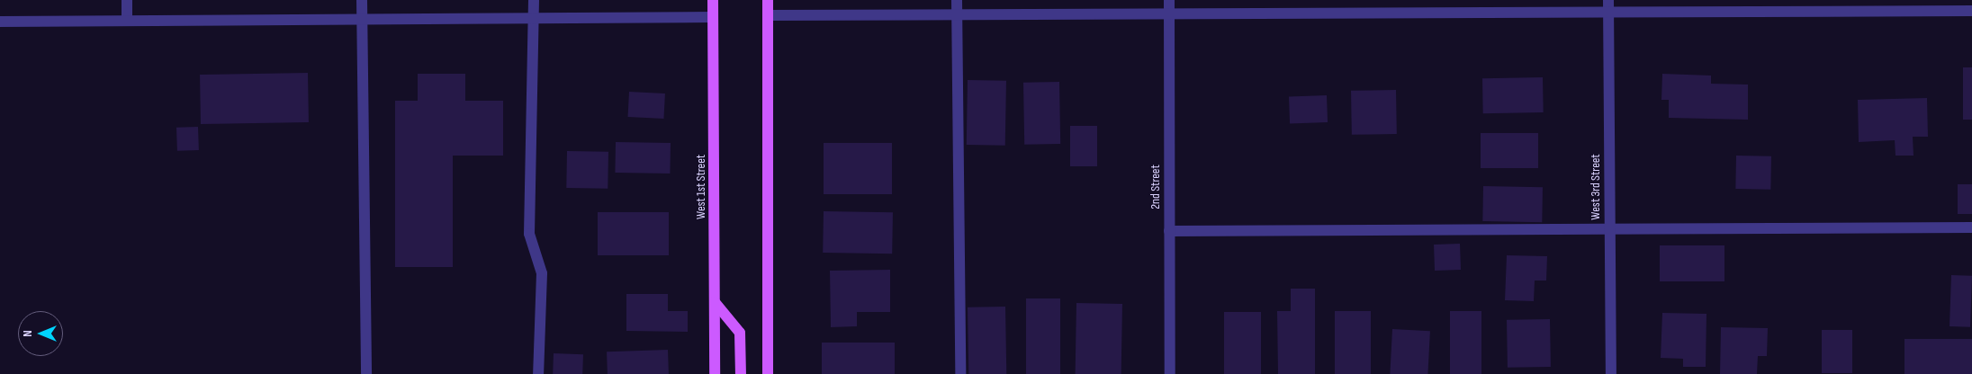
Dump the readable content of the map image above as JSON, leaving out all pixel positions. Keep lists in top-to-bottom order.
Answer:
{
  "streets": {
    "main road": ["West 1st Street"],
    "street": ["2nd Street", "West 3rd Street"]
  },
  "north": "left"
}
